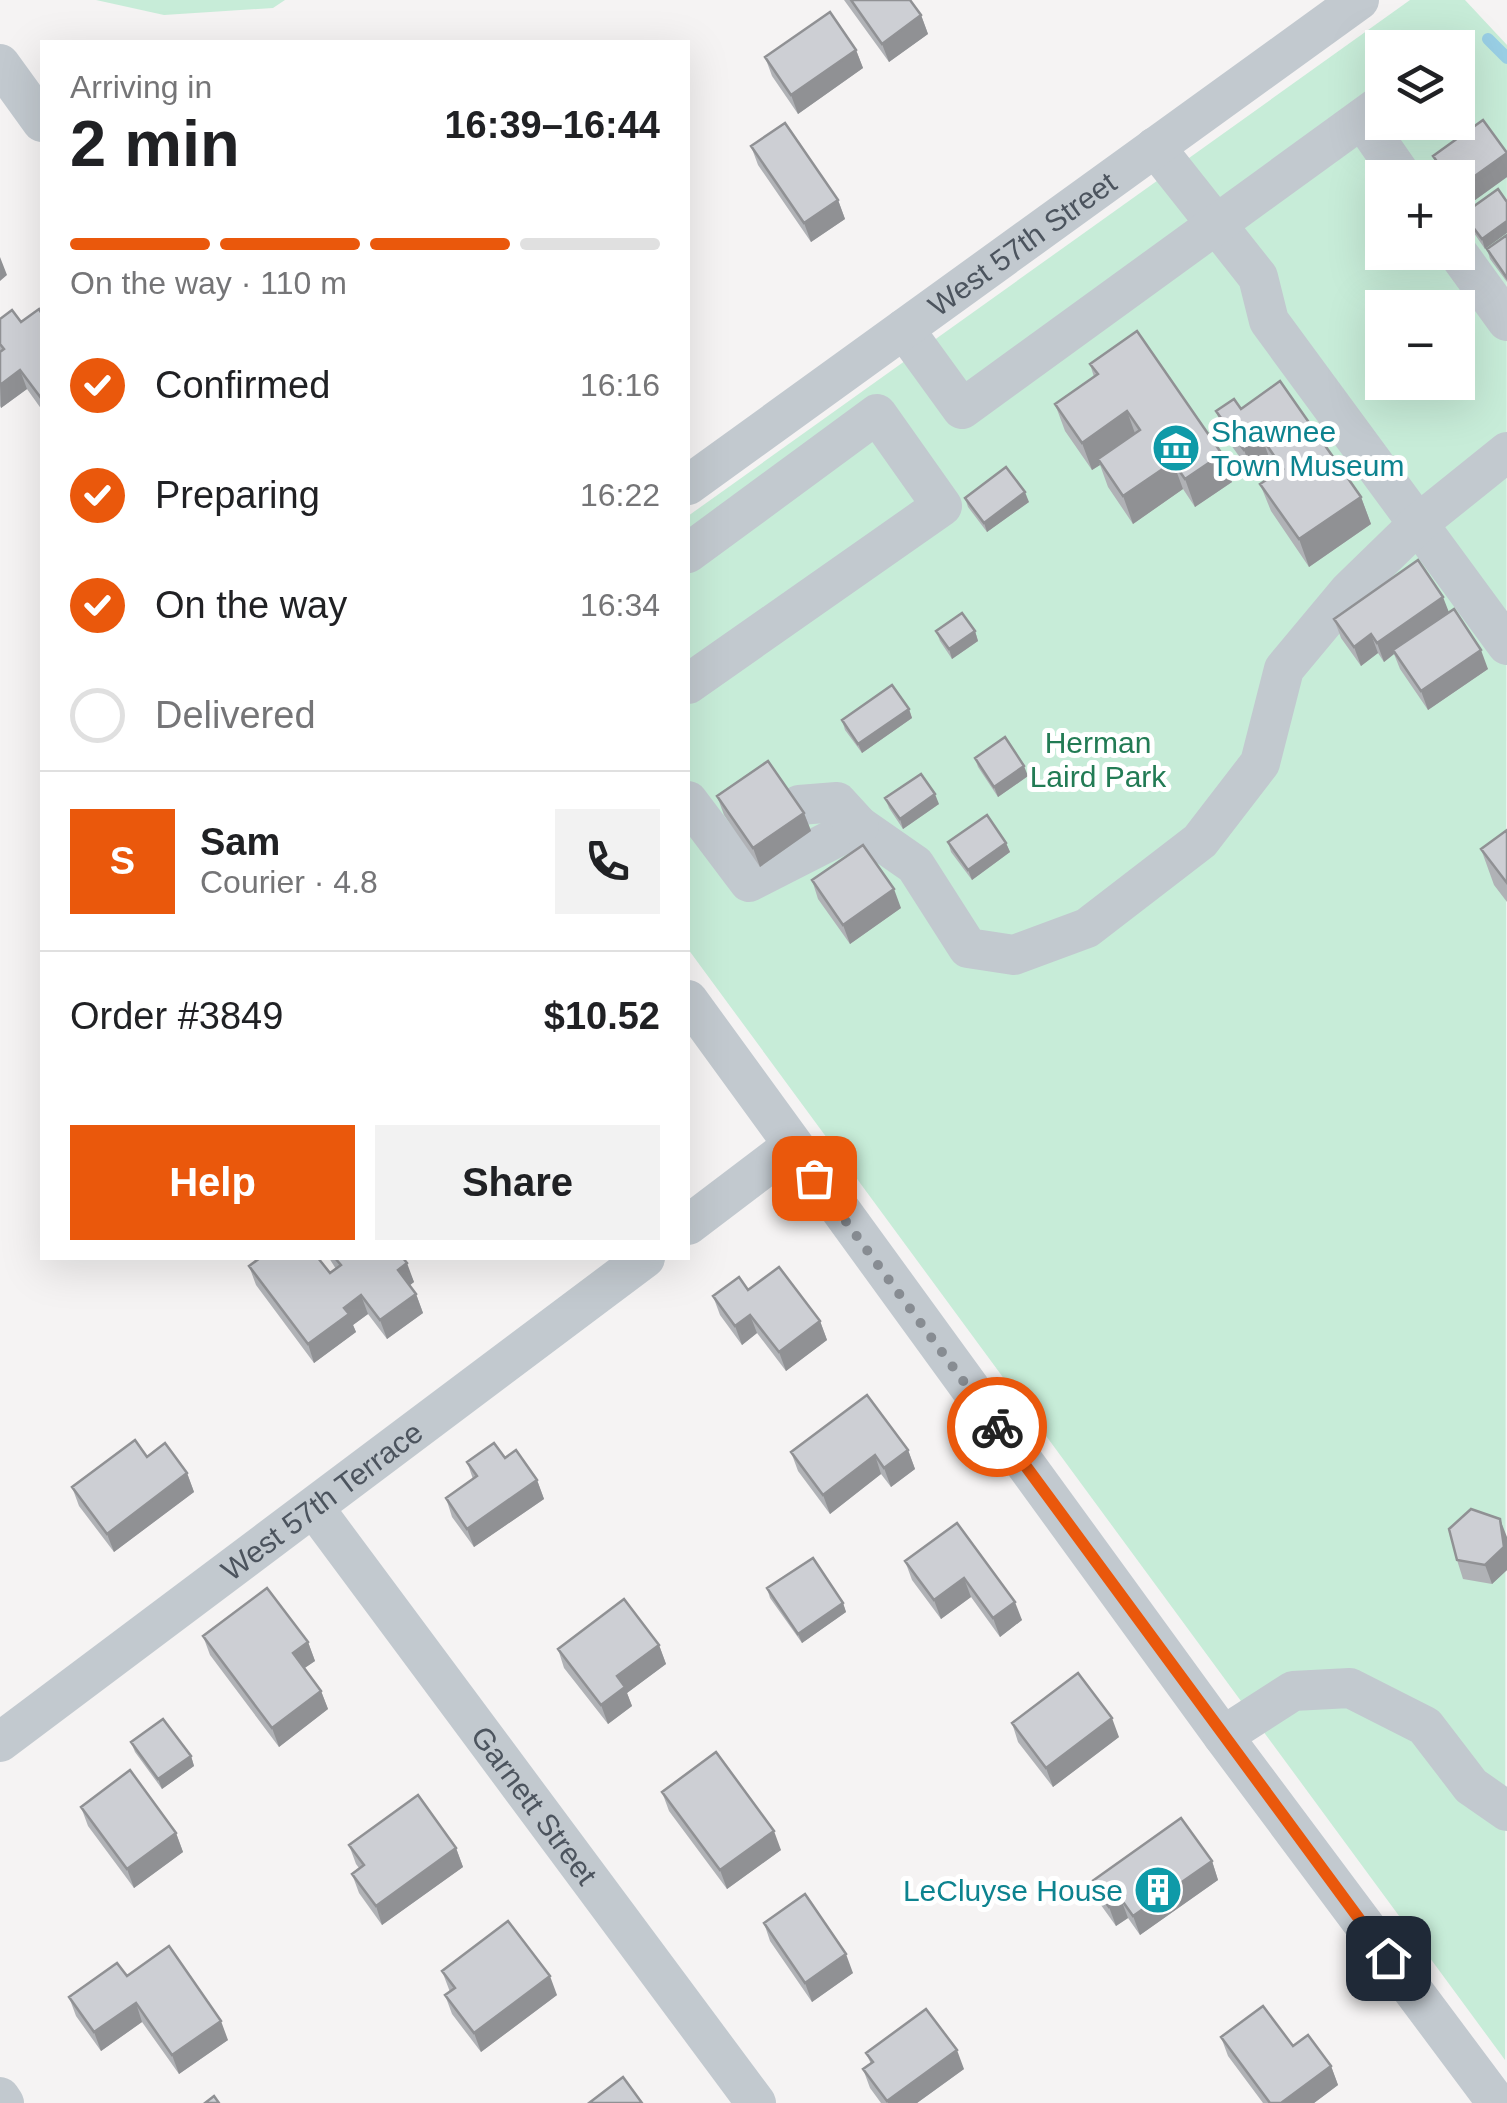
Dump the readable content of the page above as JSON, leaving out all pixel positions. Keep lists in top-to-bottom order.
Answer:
{
  "streets": {
    "street": ["West 57th Street", "West 57th Terrace", "Garnett Street"]
  },
  "crossings": [
    ["West 57th Terrace", "Garnett Street"]
  ],
  "parks": ["Herman Laird Park"],
  "places": {
    "museum": ["Shawnee Town Museum"],
    "building": ["LeCluyse House"]
  },
  "page": {
    "map_buttons": ["+", "−"],
    "heading": ["2 min", "Arriving in", "16:39–16:44"],
    "panel": [
      "Sam",
      "Courier · 4.8",
      "Order #3849",
      "$10.52"
    ],
    "bar": "On the way · 110 m",
    "list": [
      ["Confirmed", "16:16"],
      ["Preparing", "16:22"],
      ["On the way", "16:34"],
      "Delivered"
    ],
    "round": "S",
    "buttons": ["Help", "Share"]
  }
}
